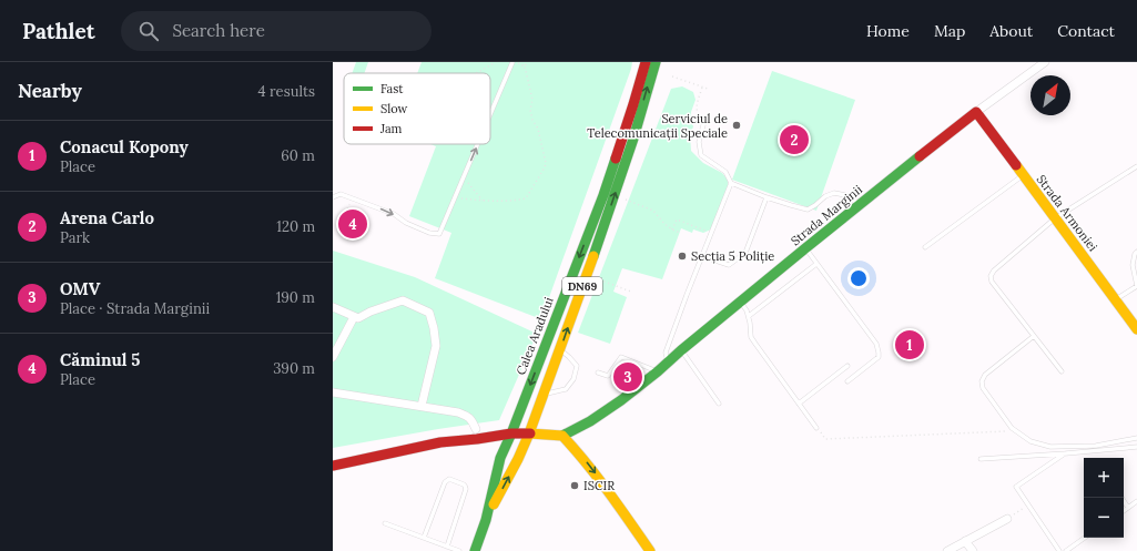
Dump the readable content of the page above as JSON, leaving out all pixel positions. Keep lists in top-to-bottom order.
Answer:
{
  "streets": {
    "main road": [
      "Strada Armoniei",
      "Strada Marginii",
      "DN69",
      "Calea Aradului"
    ]
  },
  "crossings": [
    ["Strada Armoniei", "Strada Marginii"]
  ],
  "places": ["Serviciul de Telecomunicații Speciale", "Secția 5 Poliție", "ISCIR"],
  "legend": ["Fast", "Slow", "Jam"],
  "north": "top right",
  "page": {
    "header": "Pathlet",
    "search": "Search here",
    "nav": [
      "Home",
      "Map",
      "About",
      "Contact"
    ],
    "heading": ["Nearby", "4 results"],
    "list": [
      {
        "mark": "1",
        "name": "Conacul Kopony",
        "note": "Place",
        "value": "60 m"
      },
      {
        "mark": "2",
        "name": "Arena Carlo",
        "note": "Park",
        "value": "120 m"
      },
      {
        "mark": "3",
        "name": "OMV",
        "note": "Place · Strada Marginii",
        "value": "190 m"
      },
      {
        "mark": "4",
        "name": "Căminul 5",
        "note": "Place",
        "value": "390 m"
      }
    ],
    "pins": [
      "2",
      "4",
      "1",
      "3"
    ],
    "map_buttons": ["+", "−"]
  }
}
